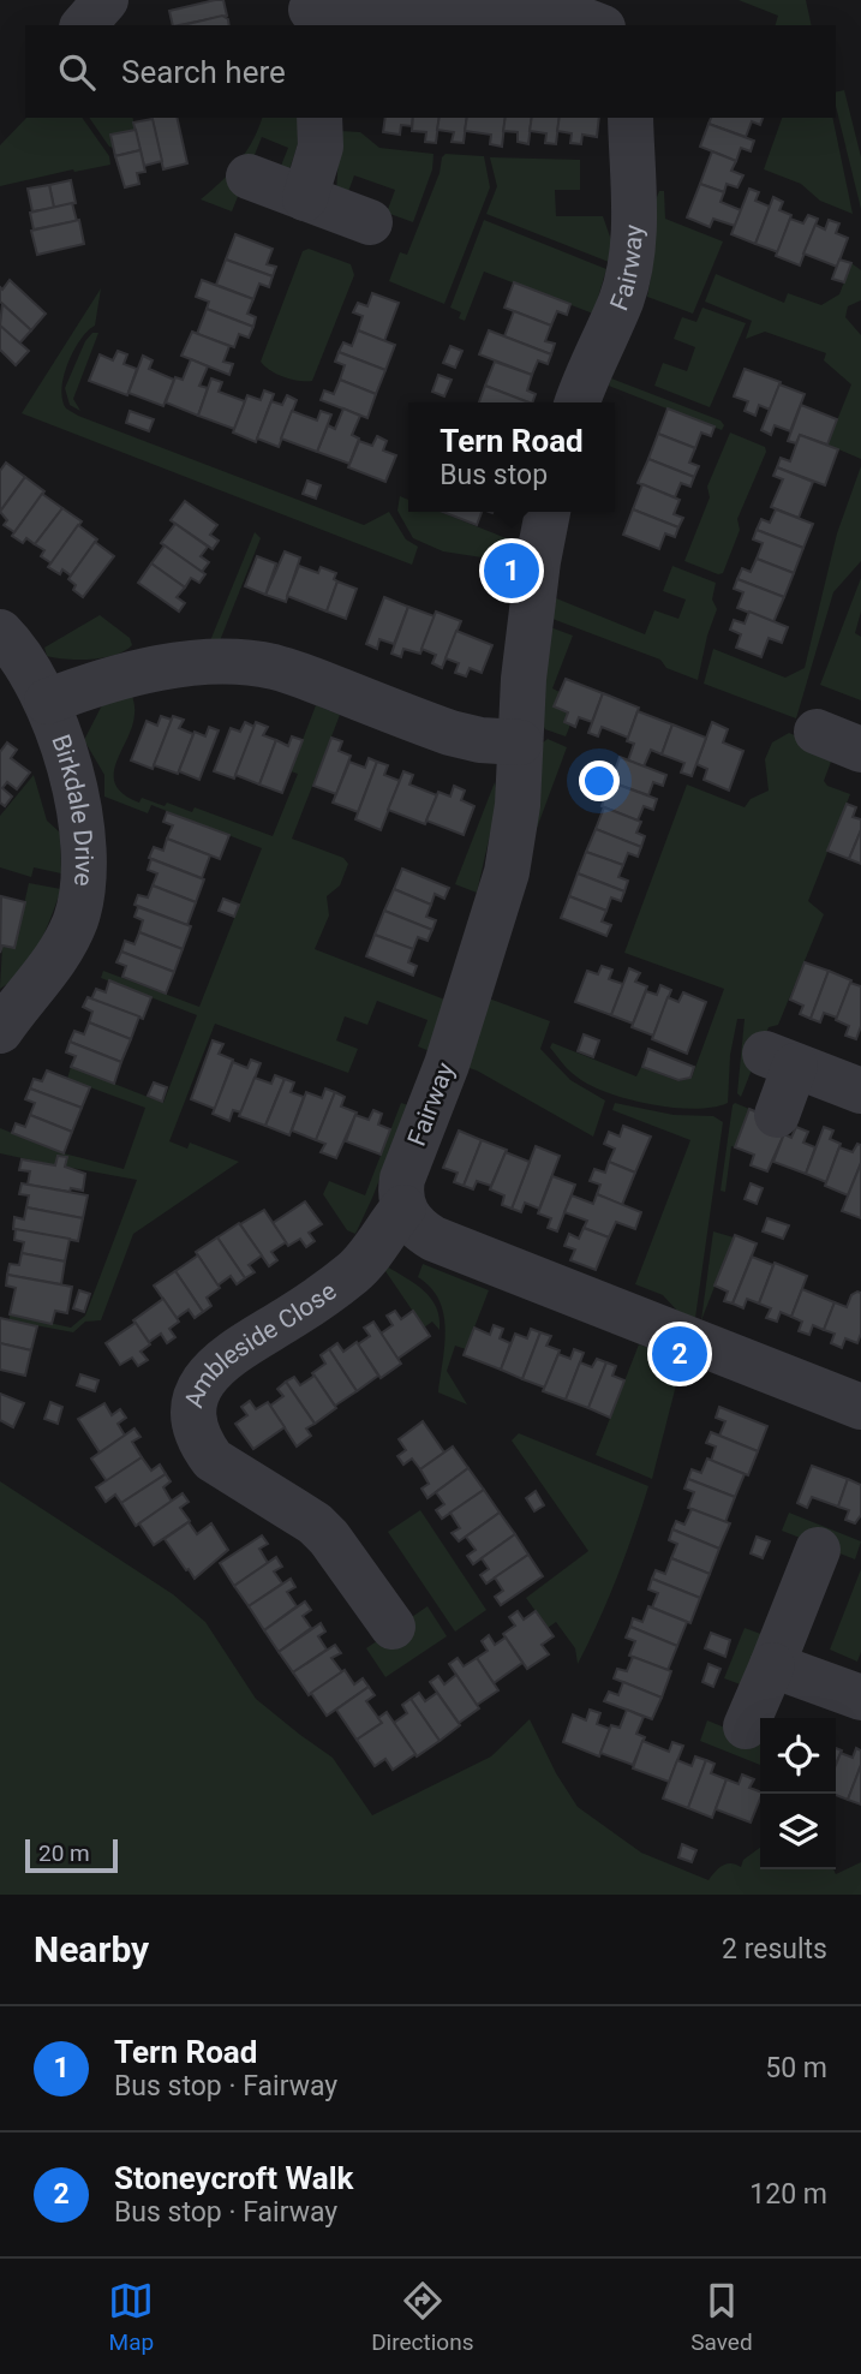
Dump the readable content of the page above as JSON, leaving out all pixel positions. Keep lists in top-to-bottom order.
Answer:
{
  "streets": {
    "street": ["Fairway", "Birkdale Drive", "Ambleside Close"]
  },
  "crossings": [
    ["Fairway", "Ambleside Close"]
  ],
  "scale_bar": "20 m",
  "page": {
    "search": "Search here",
    "popup": ["Tern Road", "Bus stop"],
    "pins": ["1", "2"],
    "scale": "20 m",
    "heading": ["Nearby", "2 results"],
    "list": [
      {
        "mark": "1",
        "name": "Tern Road",
        "note": "Bus stop · Fairway",
        "value": "50 m"
      },
      {
        "mark": "2",
        "name": "Stoneycroft Walk",
        "note": "Bus stop · Fairway",
        "value": "120 m"
      }
    ],
    "nav": ["Map", "Directions", "Saved"]
  }
}
